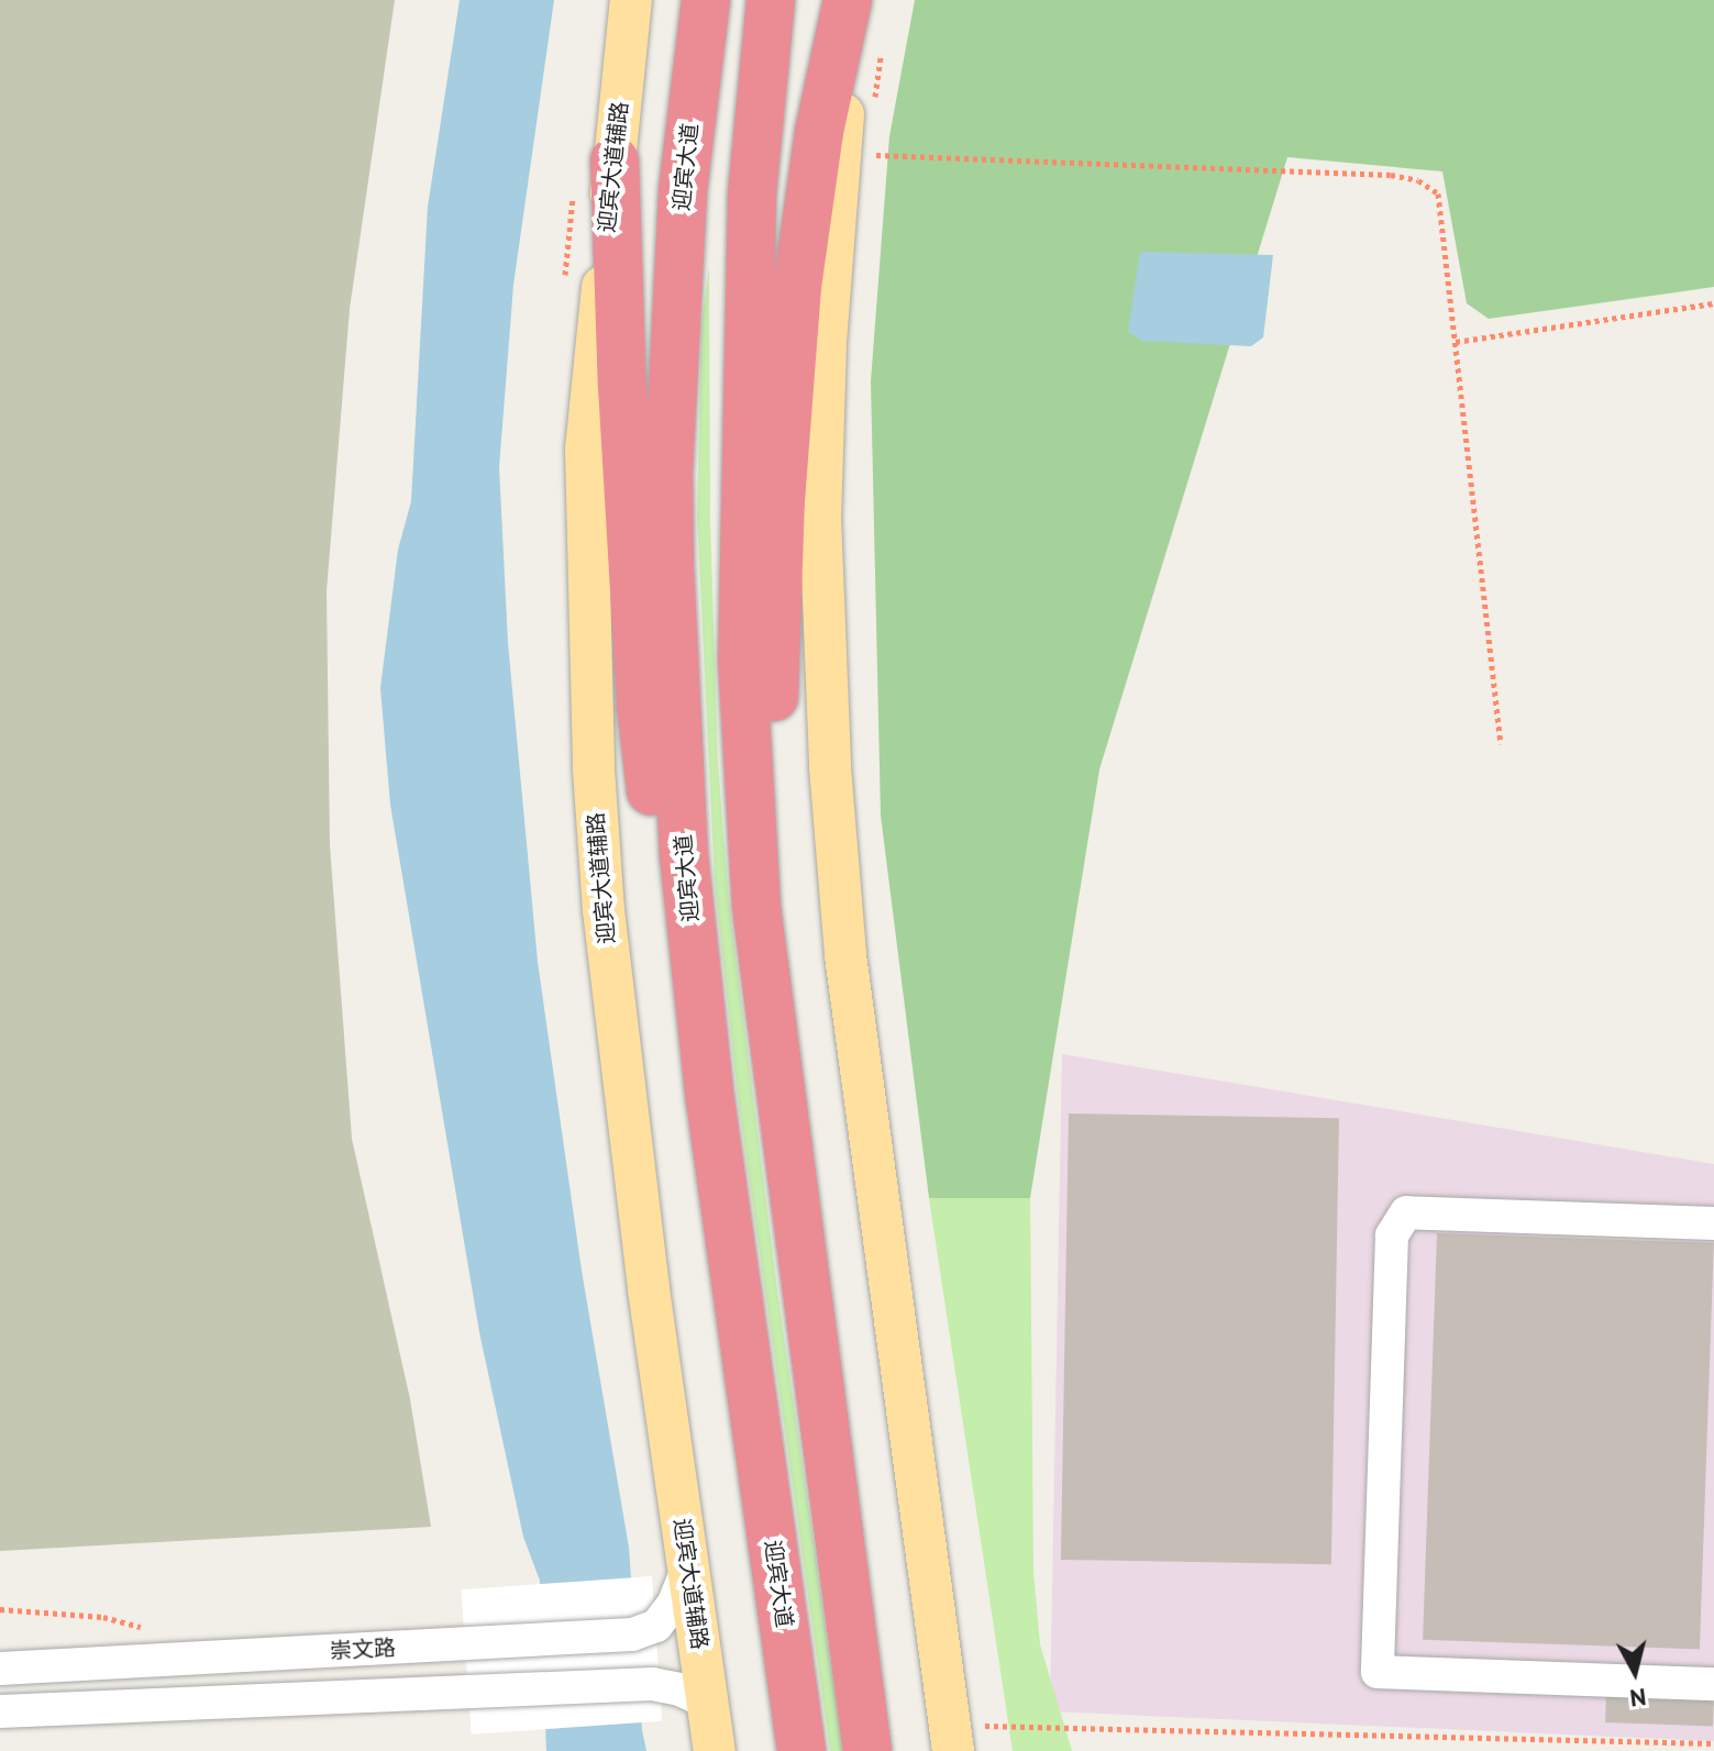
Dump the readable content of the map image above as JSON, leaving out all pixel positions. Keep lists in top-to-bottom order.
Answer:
{
  "streets": {
    "highway": ["迎宾大道"],
    "main road": ["迎宾大道辅路"],
    "street": ["崇文路"]
  },
  "crossings": [
    ["迎宾大道辅路", "崇文路"]
  ],
  "north": "bottom"
}
